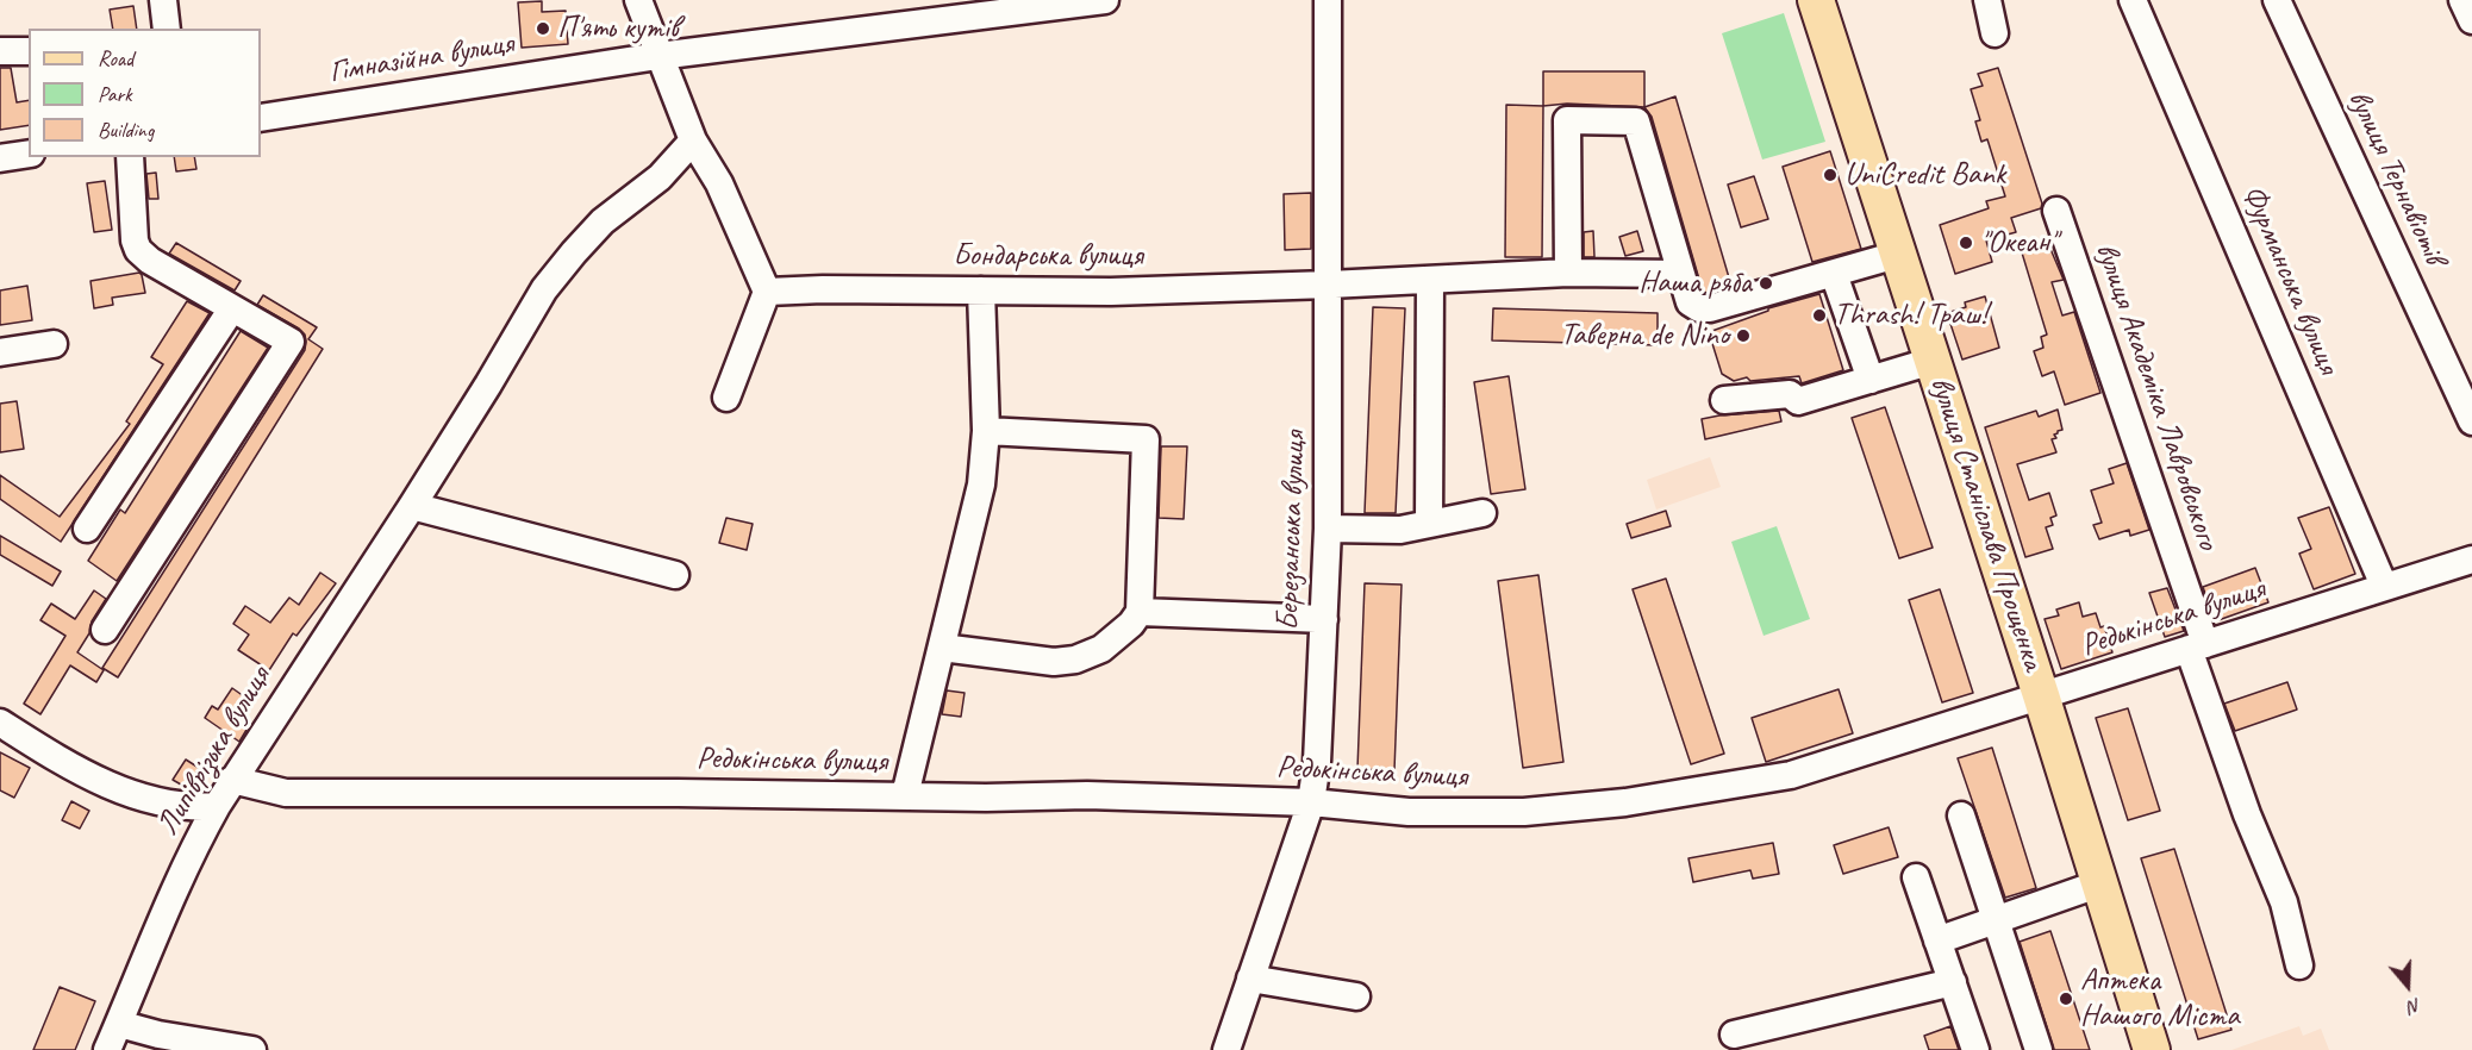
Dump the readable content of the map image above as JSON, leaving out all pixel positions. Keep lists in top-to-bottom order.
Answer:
{
  "streets": {
    "main road": ["вулиця Станіслава Прощенка"],
    "street": [
      "Гімназійна вулиця",
      "вулиця Тернавіотів",
      "Бондарська вулиця",
      "Фурманська вулиця",
      "вулиця Академіка Лавровського",
      "Березанська вулиця",
      "Редькінська вулиця",
      "Липіврізька вулиця"
    ]
  },
  "crossings": [
    ["Бондарська вулиця", "Березанська вулиця"],
    ["Фурманська вулиця", "Редькінська вулиця"],
    ["вулиця Академіка Лавровського", "Редькінська вулиця"],
    ["вулиця Станіслава Прощенка", "Редькінська вулиця"],
    ["Березанська вулиця", "Редькінська вулиця"],
    ["Редькінська вулиця", "Липіврізька вулиця"]
  ],
  "places": [
    "П'ять кутів",
    "UniCredit Bank",
    "\"Океан\"",
    "Наша ряба",
    "Thrash! Траш!",
    "Таверна de Nino",
    "Аптека Нашого Міста"
  ],
  "legend": ["Road", "Park", "Building"],
  "north": "bottom"
}
